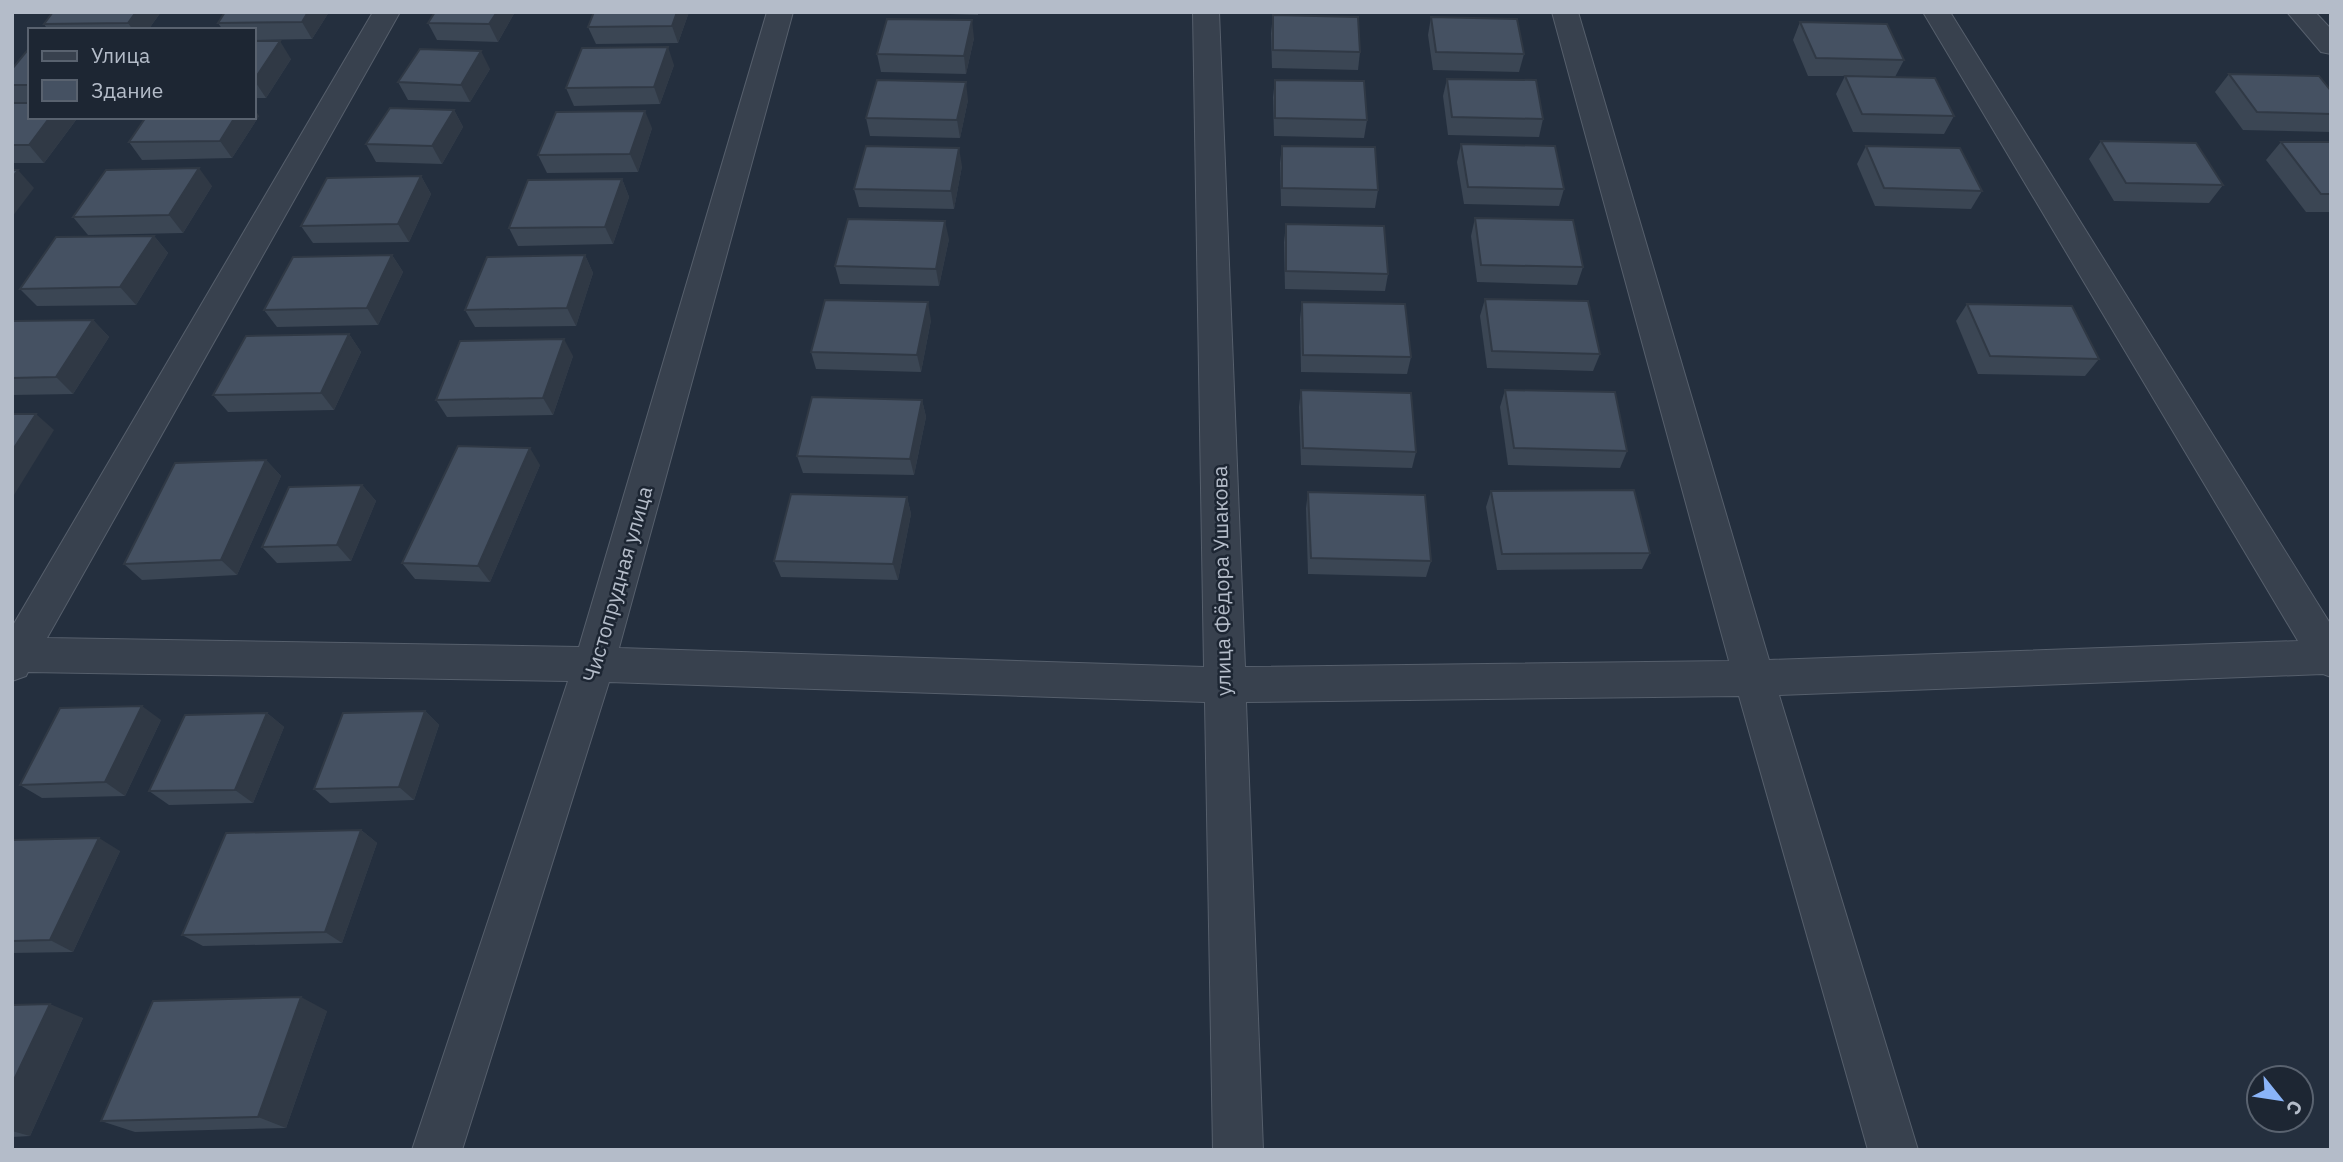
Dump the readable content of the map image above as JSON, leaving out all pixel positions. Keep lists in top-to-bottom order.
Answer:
{
  "streets": {
    "street": ["улица Фёдора Ушакова", "Чистопрудная улица"]
  },
  "legend": ["Улица", "Здание"],
  "north": "bottom right"
}
